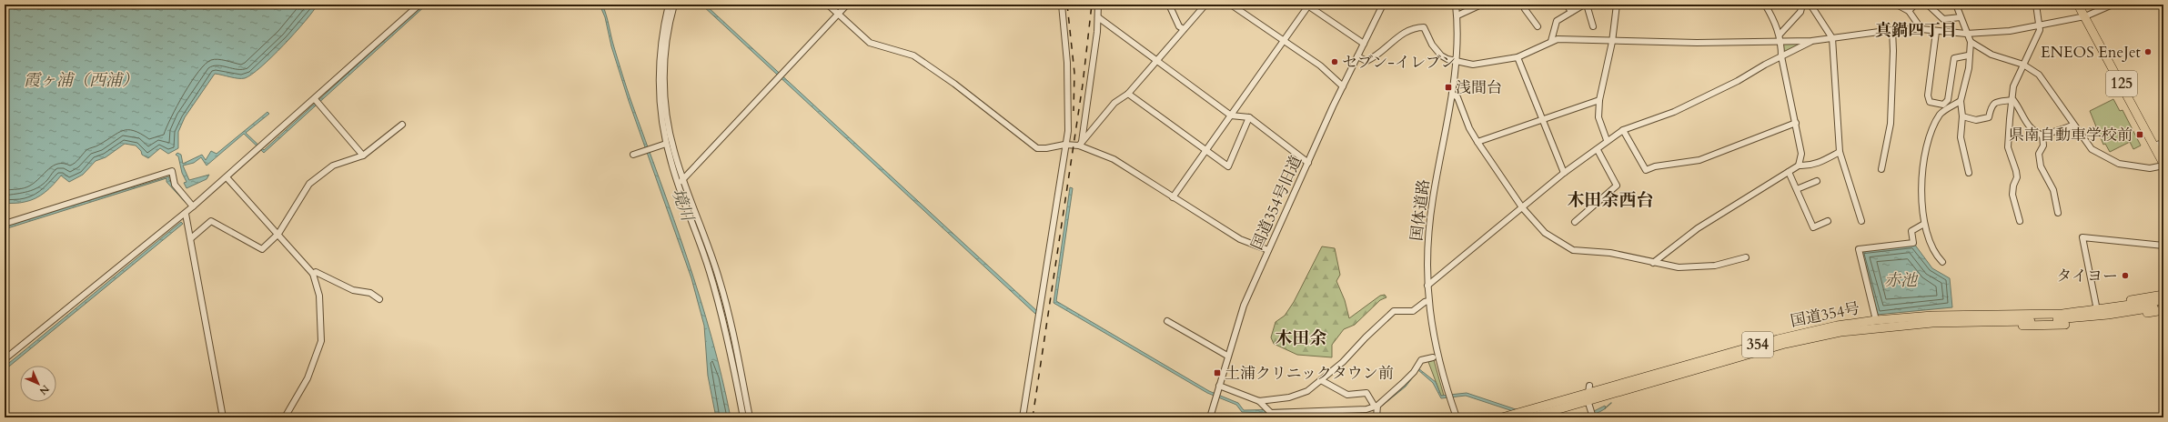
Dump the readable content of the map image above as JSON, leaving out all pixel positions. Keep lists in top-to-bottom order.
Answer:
{
  "streets": {
    "highway": ["125", "国道354号", "354"],
    "street": ["国道354号旧道", "国体道路"]
  },
  "districts": ["真鍋四丁目", "木田余西台", "木田余"],
  "water": ["霞ヶ浦（西浦）", "境川", "赤池"],
  "places": {
    "other": ["ENEOS EneJet", "セブン-イレブン", "タイヨー"],
    "transit": ["浅間台", "県南自動車学校前", "土浦クリニックタウン前"]
  },
  "north": "bottom right"
}
